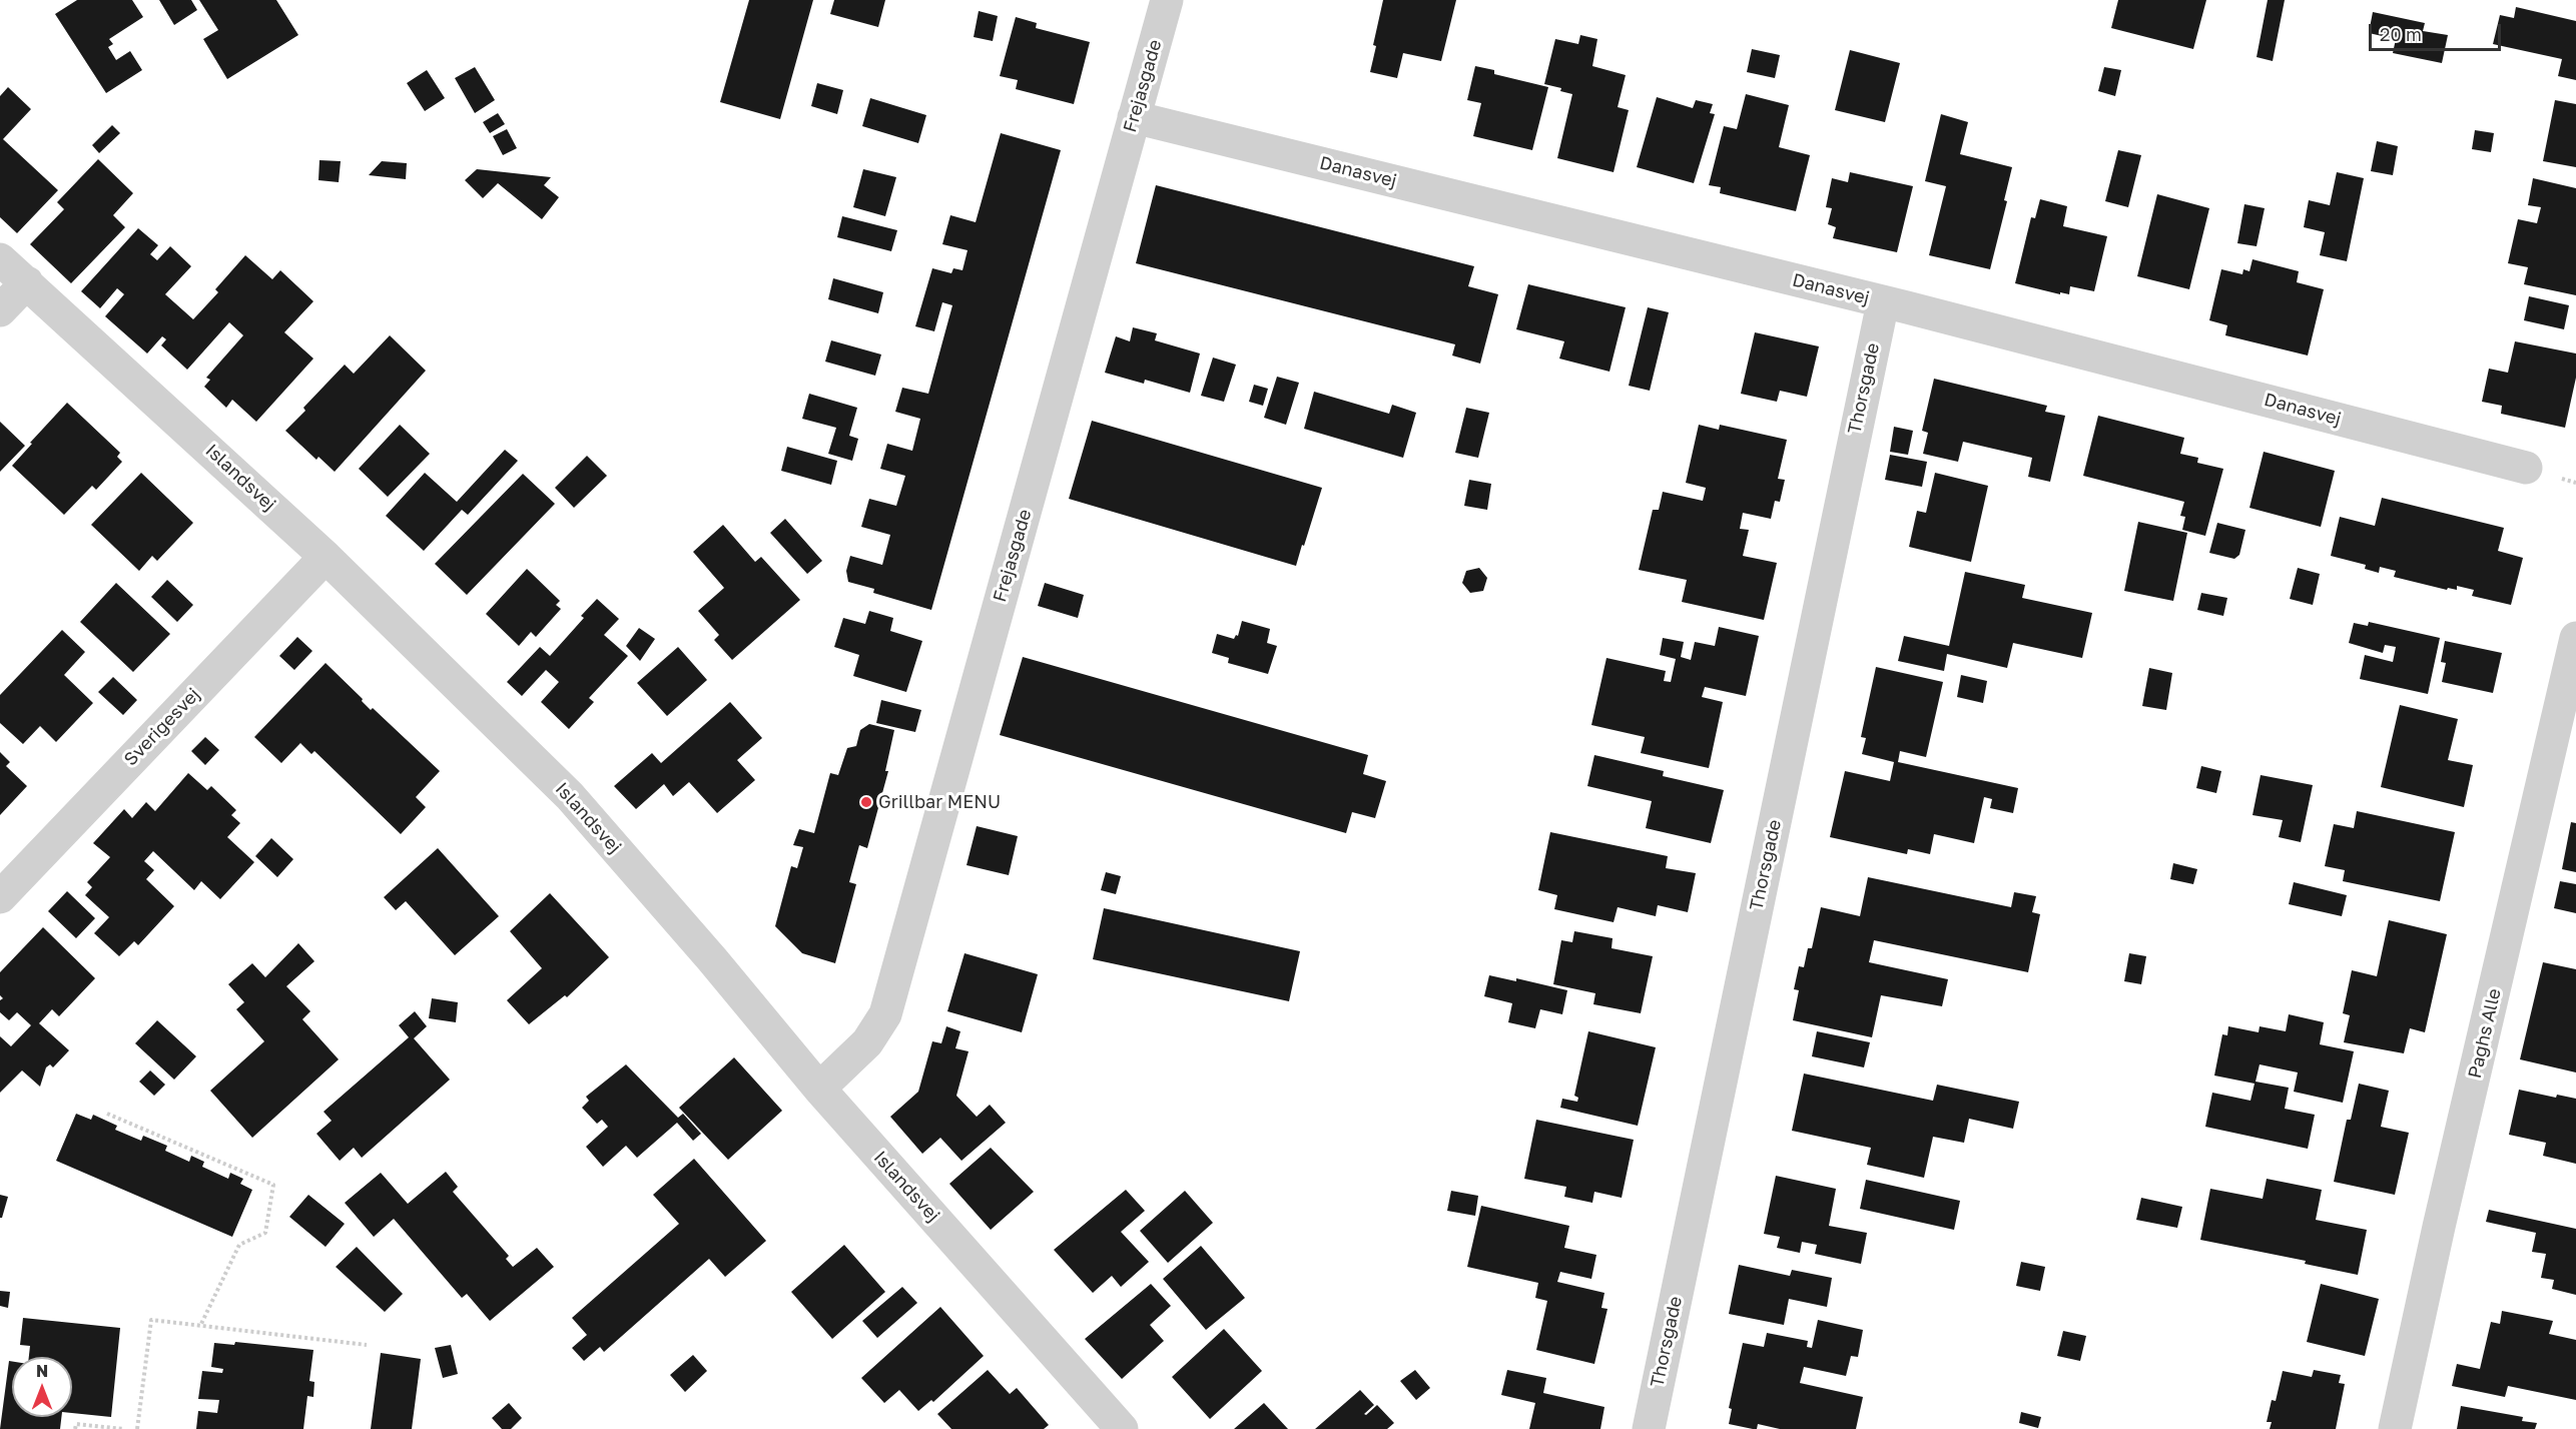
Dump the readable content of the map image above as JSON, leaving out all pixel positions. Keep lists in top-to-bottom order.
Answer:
{
  "streets": {
    "street": [
      "Frejasgade",
      "Danasvej",
      "Thorsgade",
      "Islandsvej",
      "Sverigesvej",
      "Paghs Alle"
    ]
  },
  "crossings": [
    ["Frejasgade", "Danasvej"],
    ["Frejasgade", "Islandsvej"],
    ["Danasvej", "Thorsgade"],
    ["Islandsvej", "Sverigesvej"]
  ],
  "places": ["Grillbar MENU"],
  "scale_bar": "20 m",
  "north": "top"
}
